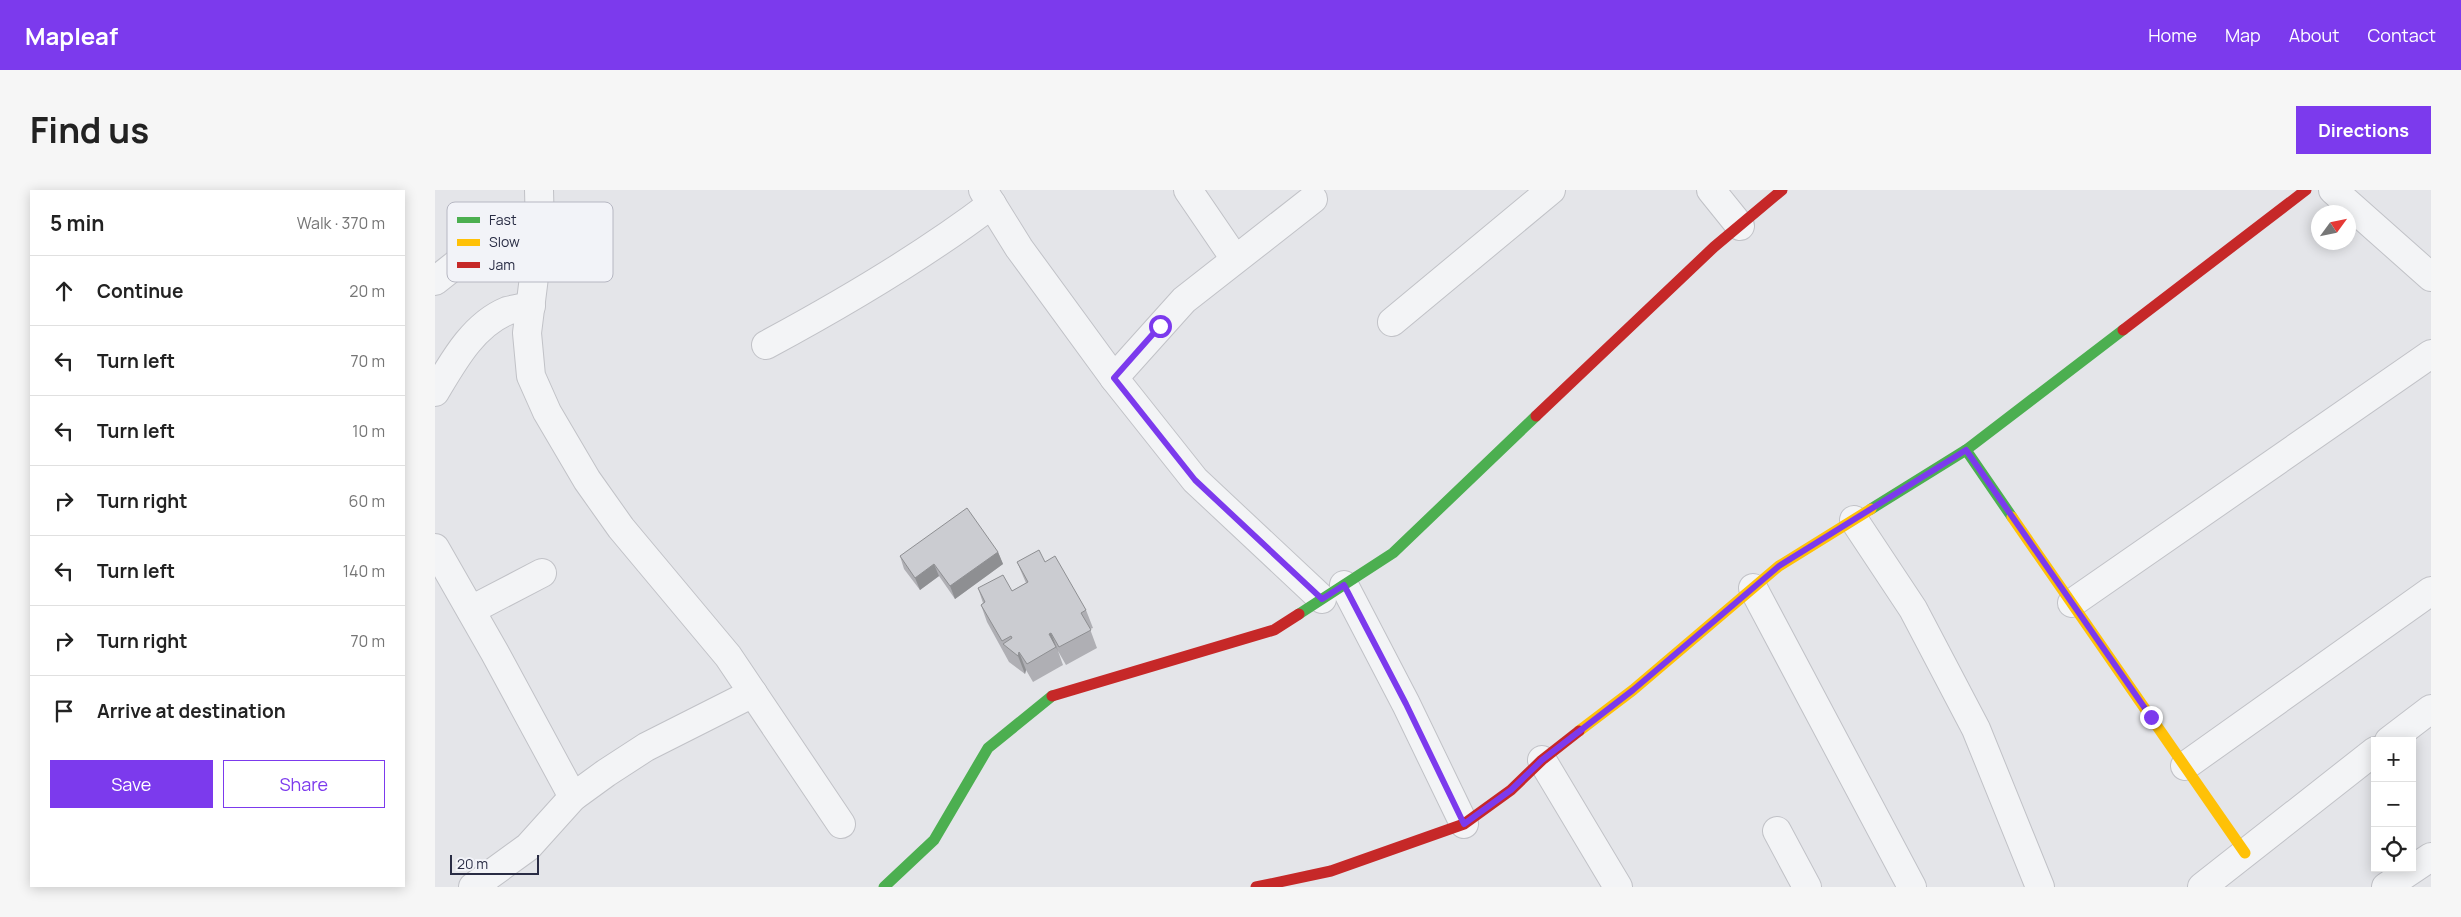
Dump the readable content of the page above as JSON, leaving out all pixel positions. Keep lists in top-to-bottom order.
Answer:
{
  "legend": ["Fast", "Slow", "Jam"],
  "scale_bar": "20 m",
  "north": "top right",
  "page": {
    "header": "Mapleaf",
    "nav": [
      "Home",
      "Map",
      "About",
      "Contact"
    ],
    "title": "Find us",
    "buttons": [
      "Directions",
      ["Save", "Share"]
    ],
    "heading": ["5 min", "Walk · 370 m"],
    "list": [
      ["Continue", "20 m"],
      ["Turn left", "70 m"],
      ["Turn left", "10 m"],
      ["Turn right", "60 m"],
      ["Turn left", "140 m"],
      ["Turn right", "70 m"],
      "Arrive at destination"
    ],
    "map_buttons": ["+", "−"],
    "scale": "20 m"
  }
}
